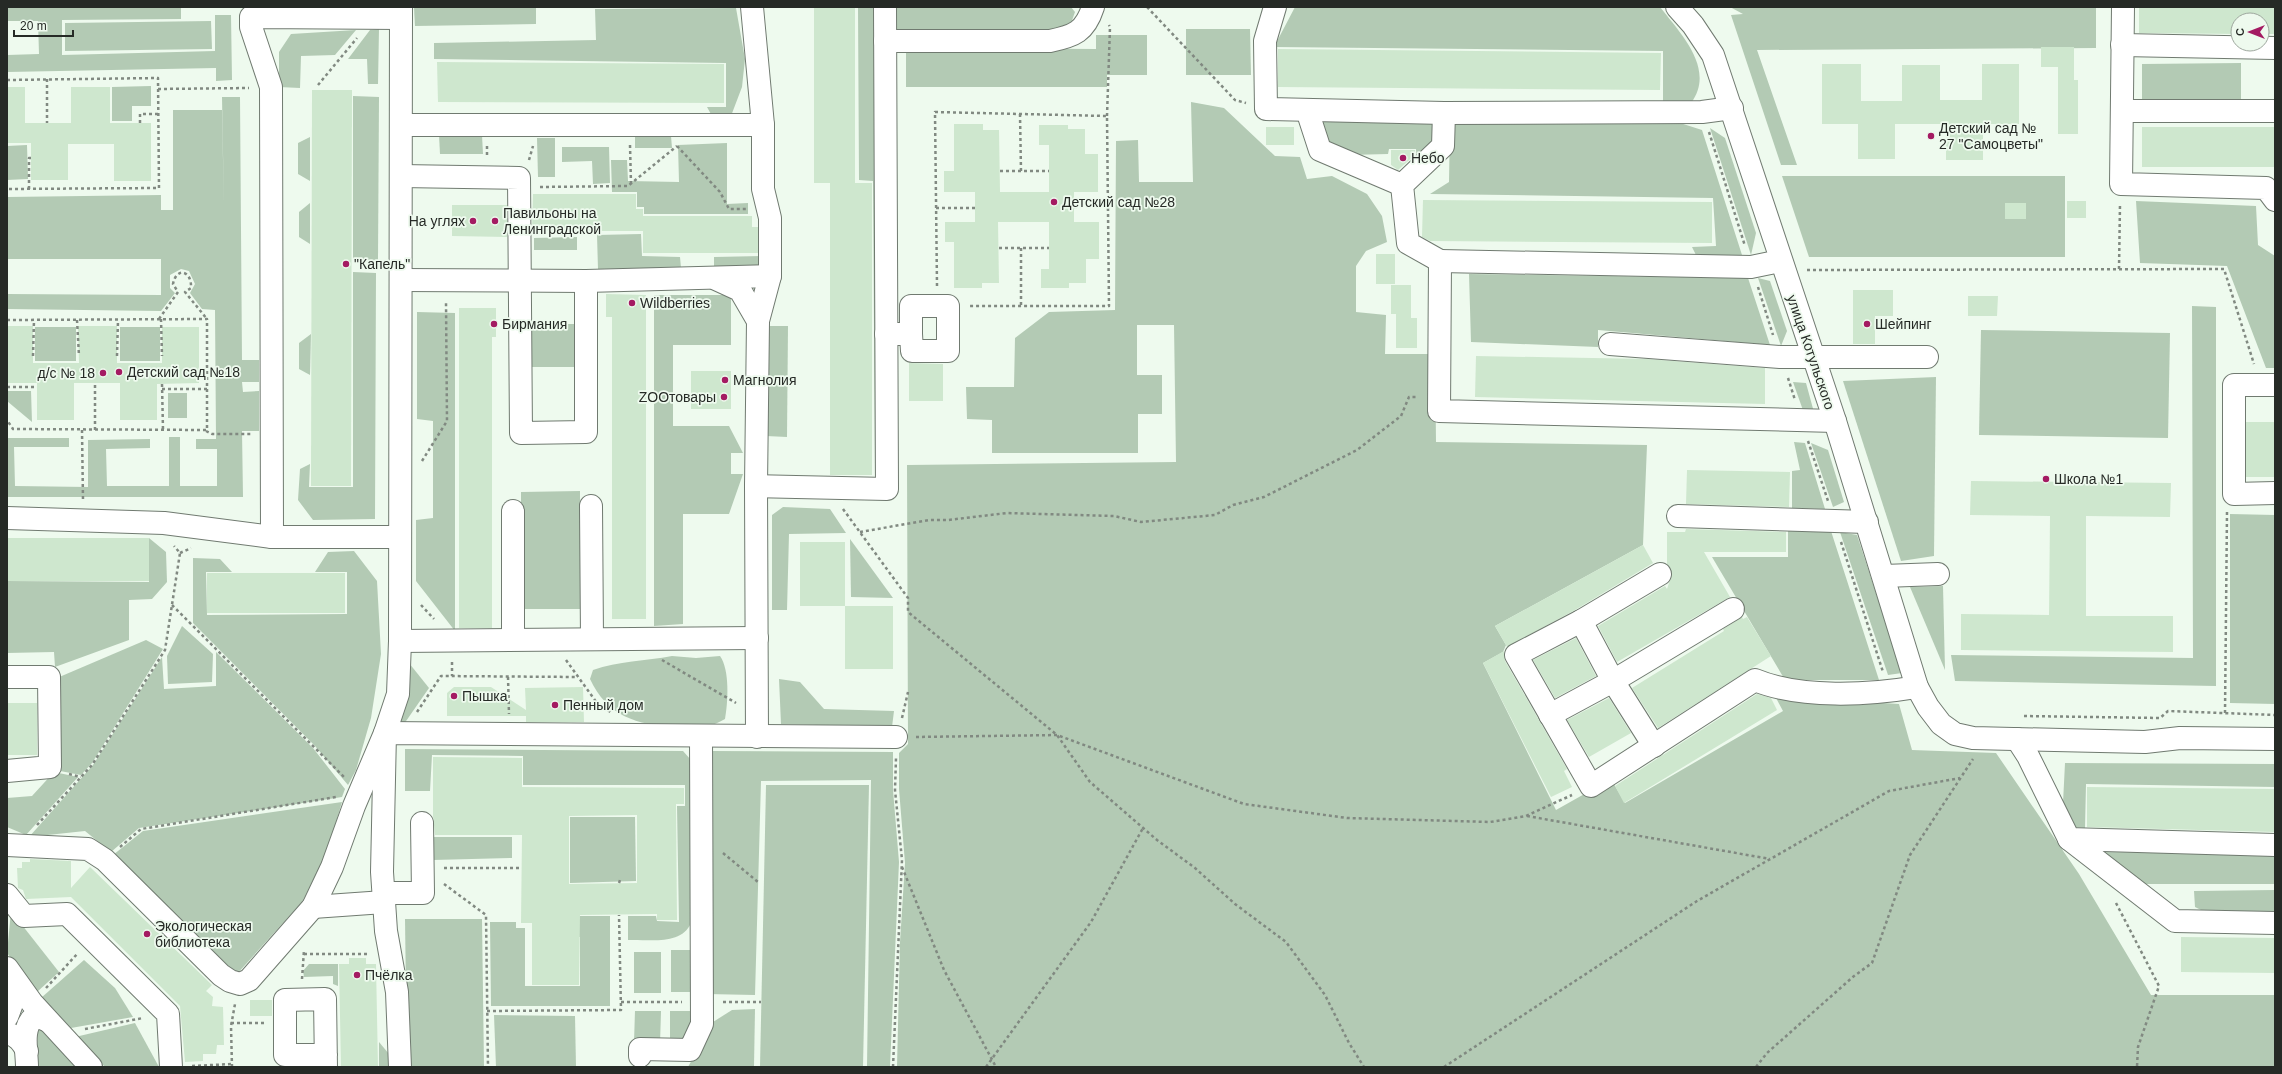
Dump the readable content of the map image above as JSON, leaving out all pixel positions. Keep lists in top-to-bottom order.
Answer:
{
  "streets": {
    "street": ["улица Котульского"]
  },
  "places": [
    "Детский сад № 27 \"Самоцветы\"",
    "Небо",
    "Детский сад №28",
    "На углях",
    "Павильоны на Ленинградской",
    "\"Капель\"",
    "Wildberries",
    "Бирмания",
    "Шейпинг",
    "Детский сад №18",
    "д/с № 18",
    "Магнолия",
    "ZOOтовары",
    "Школа №1",
    "Пышка",
    "Пенный дом",
    "Экологическая библиотека",
    "Пчёлка"
  ],
  "scale_bar": "20 m",
  "north": "left"
}
